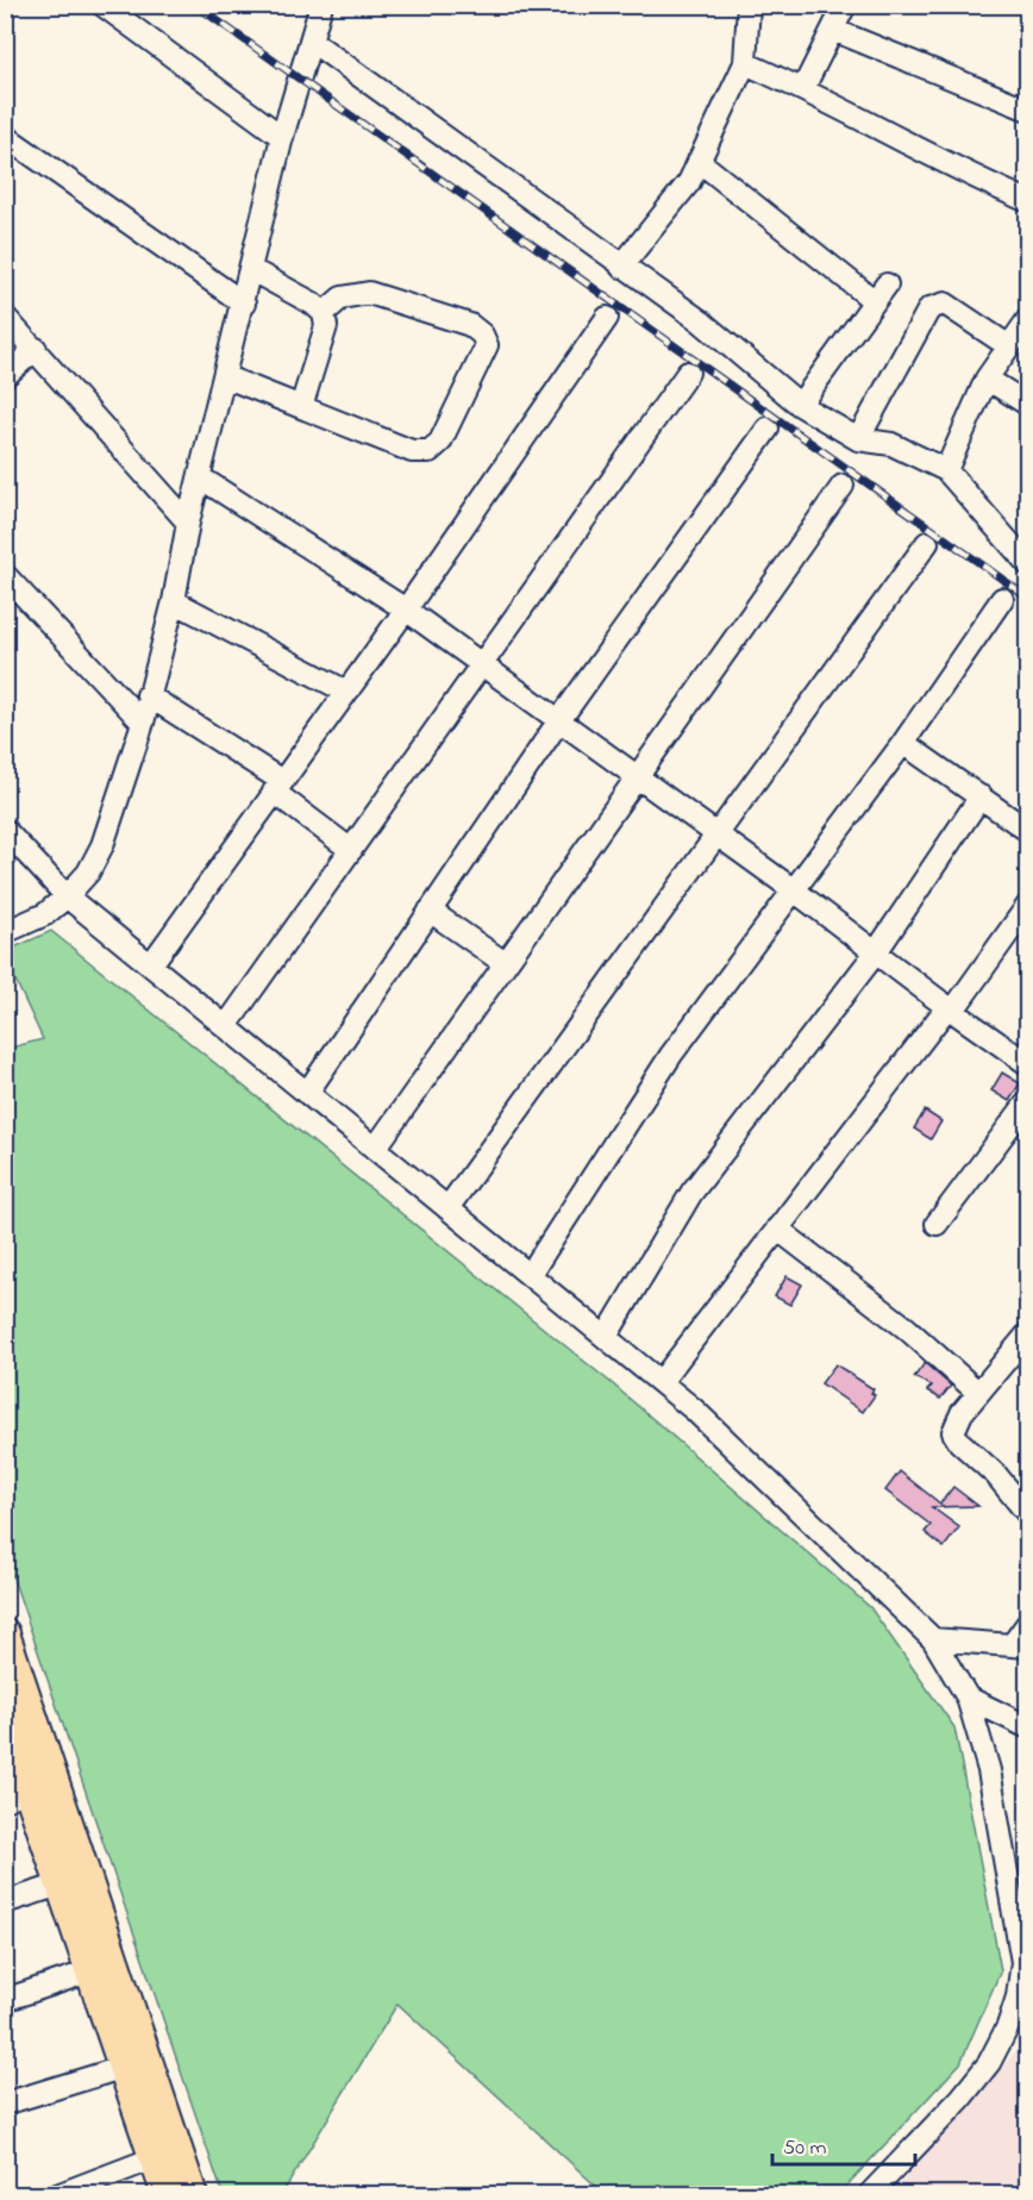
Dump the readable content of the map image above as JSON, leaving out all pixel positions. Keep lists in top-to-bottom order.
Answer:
{
  "scale_bar": "50 m"
}
